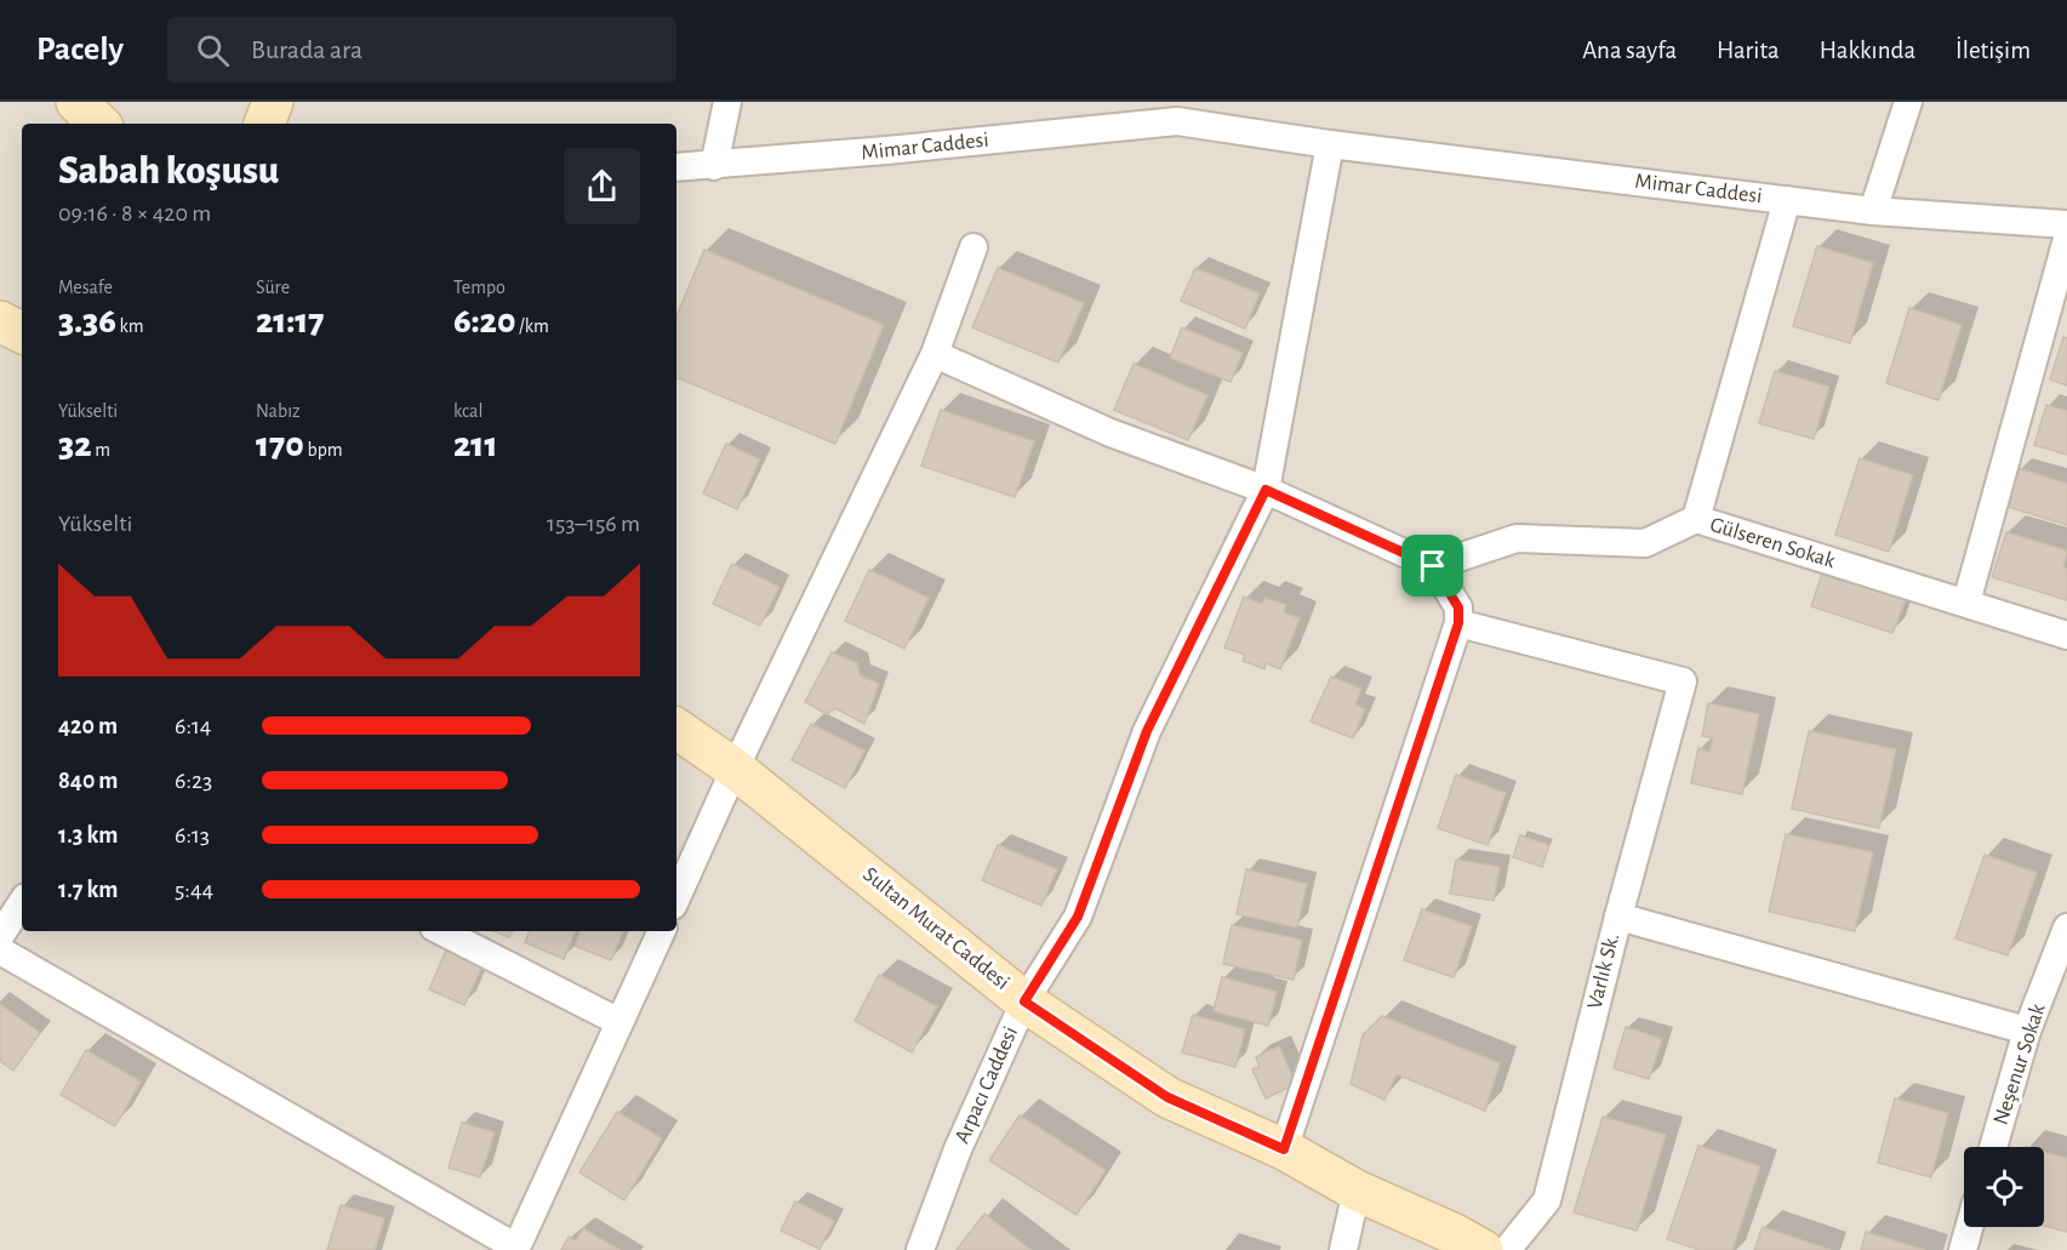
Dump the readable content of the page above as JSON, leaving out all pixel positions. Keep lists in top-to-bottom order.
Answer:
{
  "streets": {
    "main road": ["Sultan Murat Caddesi"],
    "street": [
      "Mimar Caddesi",
      "Gülseren Sokak",
      "Varlık Sk.",
      "Neşenur Sokak",
      "Arpacı Caddesi"
    ]
  },
  "crossings": [
    ["Mimar Caddesi", "Arpacı Caddesi"],
    ["Sultan Murat Caddesi", "Arpacı Caddesi"]
  ],
  "page": {
    "header": "Pacely",
    "search": "Burada ara",
    "nav": [
      "Ana sayfa",
      "Harita",
      "Hakkında",
      "İletişim"
    ],
    "heading": ["Sabah koşusu", "09:16 · 8 × 420 m"],
    "stats": [
      ["Mesafe", "3.36 km"],
      ["Süre", "21:17"],
      ["Tempo", "6:20 /km"],
      ["Yükselti", "32 m"],
      ["Nabız", "170 bpm"],
      ["kcal", "211"]
    ],
    "chart": ["Yükselti", "153–156 m"],
    "list": [
      {
        "name": "420 m",
        "note": "6:14"
      },
      {
        "name": "840 m",
        "note": "6:23"
      },
      {
        "name": "1.3 km",
        "note": "6:13"
      },
      {
        "name": "1.7 km",
        "note": "5:44"
      }
    ]
  }
}
